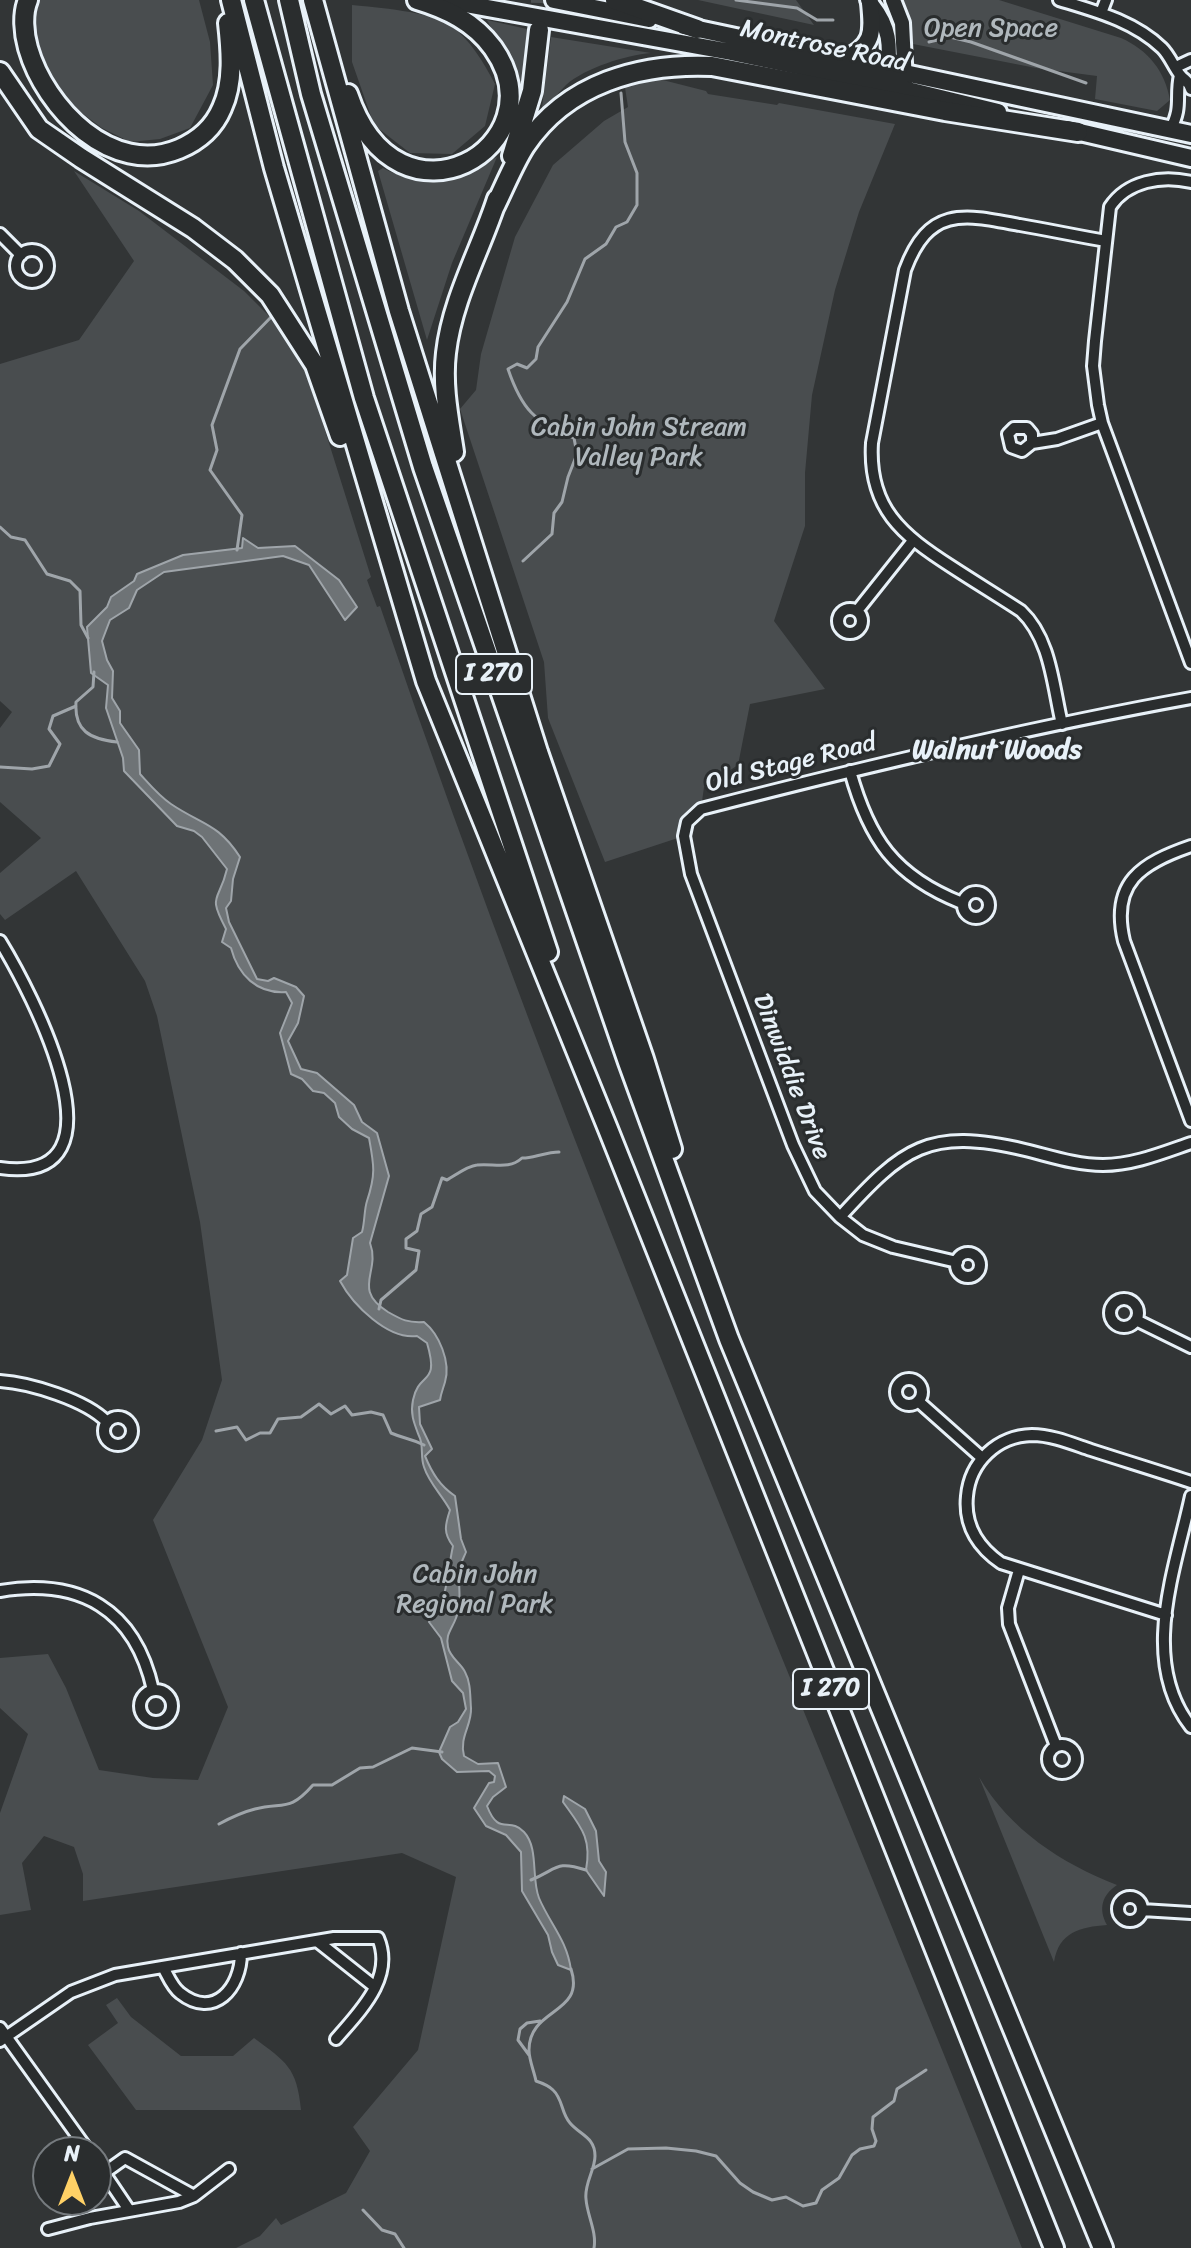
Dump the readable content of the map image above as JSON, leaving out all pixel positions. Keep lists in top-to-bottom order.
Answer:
{
  "streets": {
    "highway": ["I 270"],
    "main road": ["Montrose Road"],
    "street": ["Old Stage Road", "Dinwiddie Drive"]
  },
  "crossings": [
    ["Old Stage Road", "Dinwiddie Drive"]
  ],
  "districts": ["Walnut Woods"],
  "parks": ["Open Space", "Cabin John Stream Valley Park", "Cabin John Regional Park"],
  "north": "top"
}
